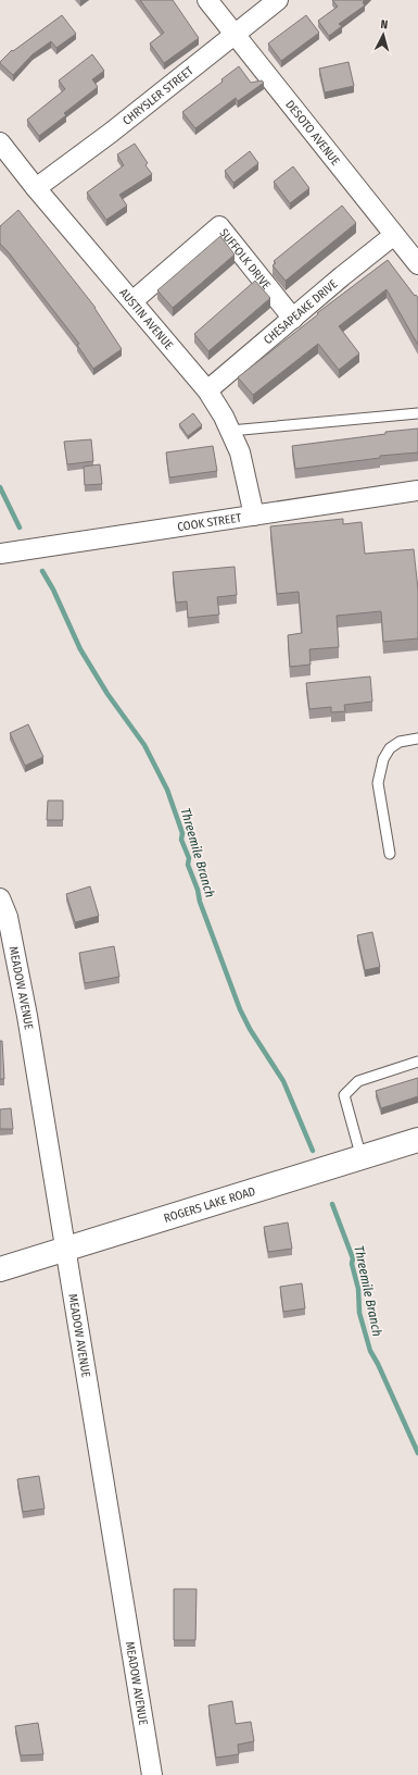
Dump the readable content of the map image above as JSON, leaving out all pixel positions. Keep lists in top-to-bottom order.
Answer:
{
  "streets": {
    "main road": ["ROGERS LAKE ROAD"],
    "street": [
      "CHRYSLER STREET",
      "DESOTO AVENUE",
      "SUFFOLK DRIVE",
      "CHESAPEAKE DRIVE",
      "AUSTIN AVENUE",
      "COOK STREET",
      "MEADOW AVENUE"
    ]
  },
  "crossings": [
    ["CHRYSLER STREET", "DESOTO AVENUE"],
    ["CHRYSLER STREET", "AUSTIN AVENUE"],
    ["DESOTO AVENUE", "CHESAPEAKE DRIVE"],
    ["SUFFOLK DRIVE", "CHESAPEAKE DRIVE"],
    ["SUFFOLK DRIVE", "AUSTIN AVENUE"],
    ["CHESAPEAKE DRIVE", "AUSTIN AVENUE"],
    ["AUSTIN AVENUE", "COOK STREET"],
    ["MEADOW AVENUE", "ROGERS LAKE ROAD"]
  ],
  "water": ["Threemile Branch"],
  "north": "top"
}
